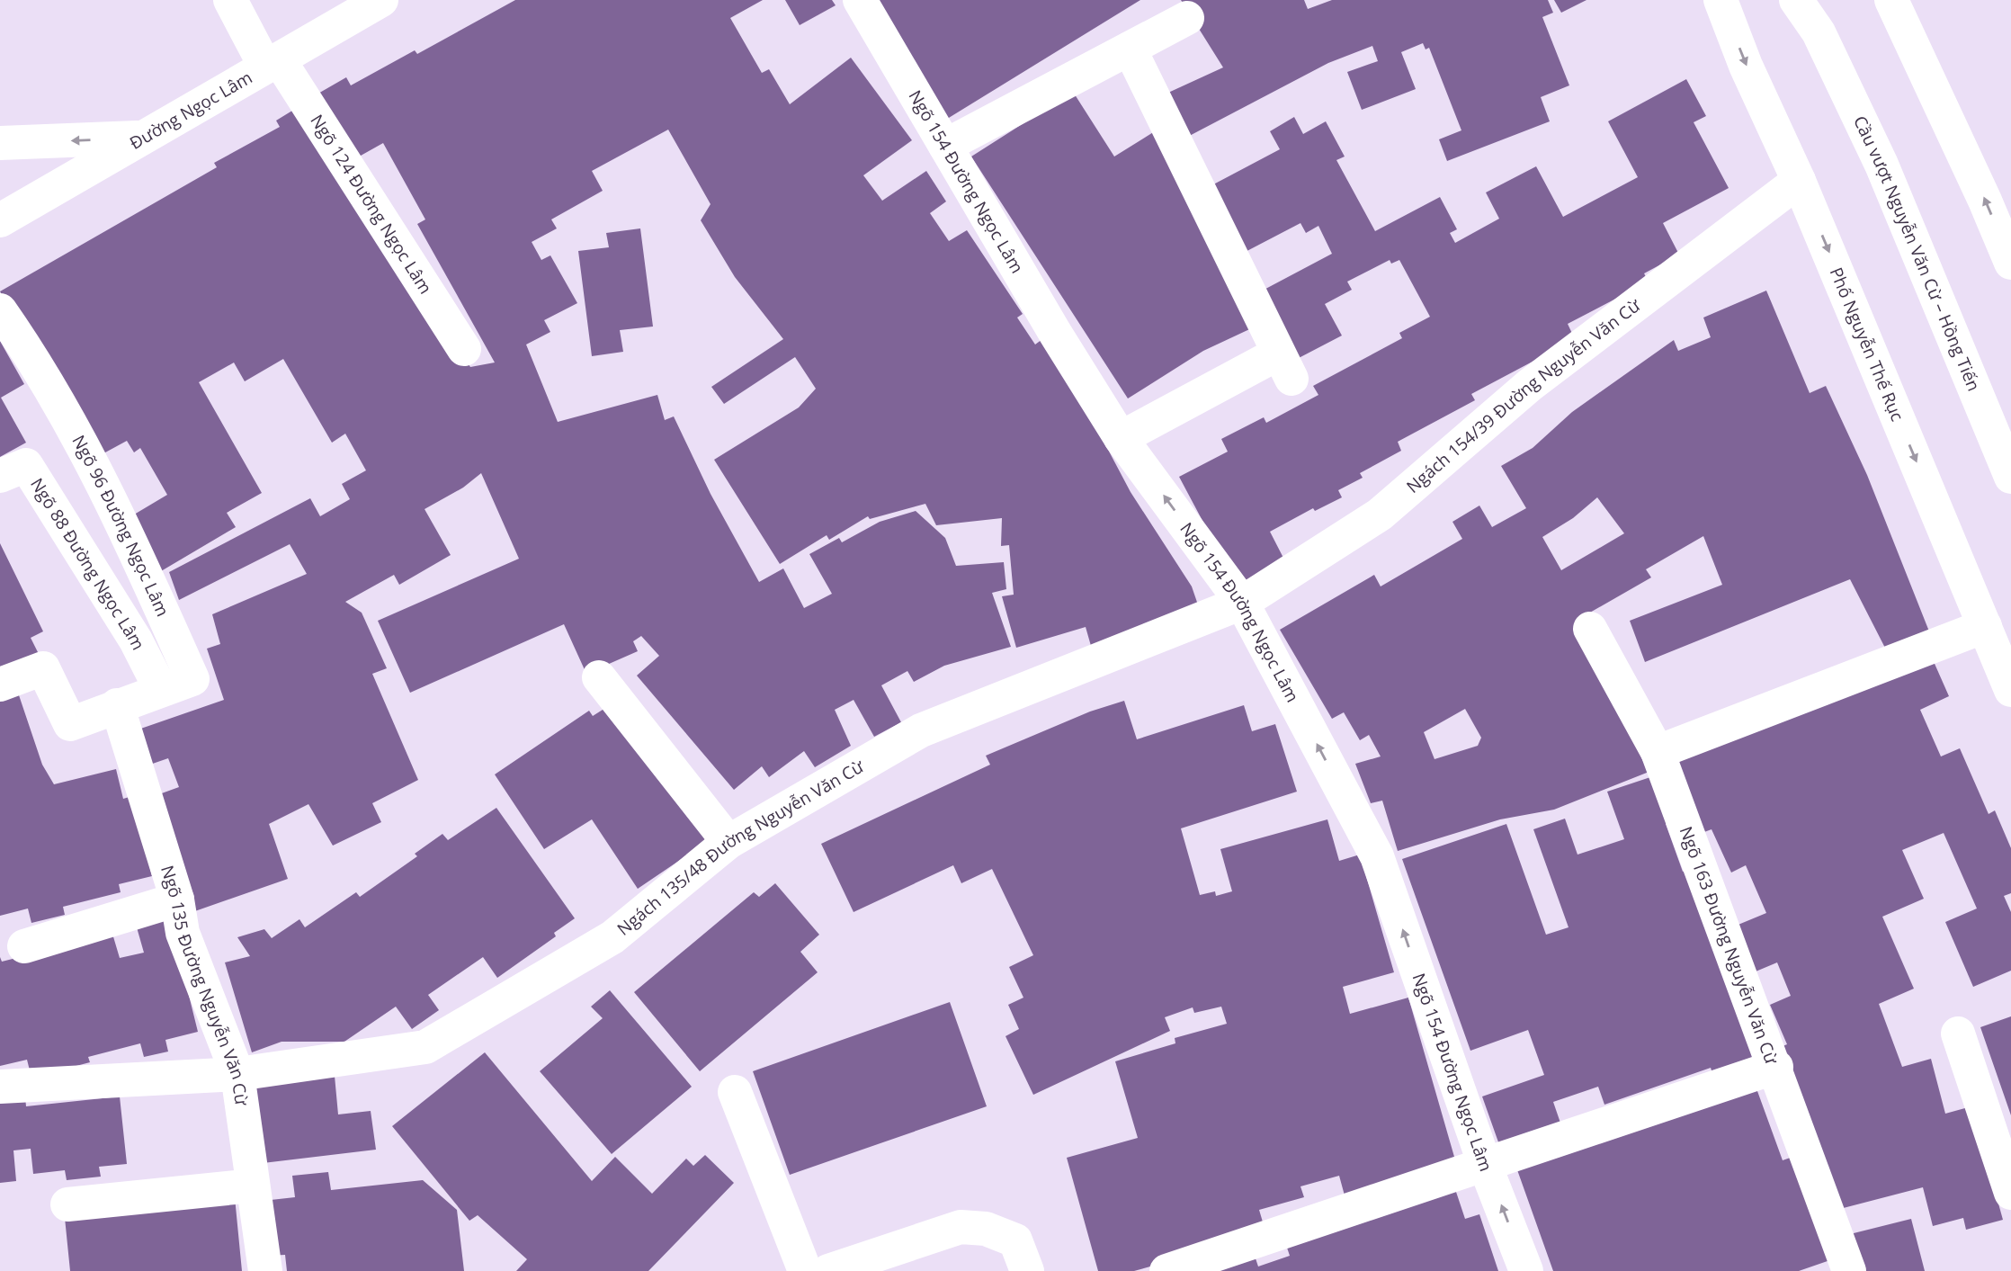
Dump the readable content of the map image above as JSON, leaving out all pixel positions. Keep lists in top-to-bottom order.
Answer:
{
  "streets": {
    "street": [
      "Đường Ngọc Lâm",
      "Ngõ 154 Đường Ngọc Lâm",
      "Ngõ 124 Đường Ngọc Lâm",
      "Cầu vượt Nguyễn Văn Cừ – Hồng Tiến",
      "Phố Nguyễn Thế Rục",
      "Ngách 154/39 Đường Nguyễn Văn Cừ",
      "Ngõ 96 Đường Ngọc Lâm",
      "Ngõ 88 Đường Ngọc Lâm",
      "Ngách 135/48 Đường Nguyễn Văn Cừ",
      "Ngõ 163 Đường Nguyễn Văn Cừ",
      "Ngõ 135 Đường Nguyễn Văn Cừ"
    ]
  },
  "crossings": [
    ["Đường Ngọc Lâm", "Ngõ 124 Đường Ngọc Lâm"],
    ["Ngõ 154 Đường Ngọc Lâm", "Ngách 154/39 Đường Nguyễn Văn Cừ"],
    ["Ngõ 154 Đường Ngọc Lâm", "Ngách 135/48 Đường Nguyễn Văn Cừ"],
    ["Phố Nguyễn Thế Rục", "Ngách 154/39 Đường Nguyễn Văn Cừ"],
    ["Ngách 154/39 Đường Nguyễn Văn Cừ", "Ngách 135/48 Đường Nguyễn Văn Cừ"],
    ["Ngõ 96 Đường Ngọc Lâm", "Ngõ 88 Đường Ngọc Lâm"],
    ["Ngõ 96 Đường Ngọc Lâm", "Ngõ 135 Đường Nguyễn Văn Cừ"],
    ["Ngách 135/48 Đường Nguyễn Văn Cừ", "Ngõ 135 Đường Nguyễn Văn Cừ"]
  ],
  "one_way": ["Ngõ 154 Đường Ngọc Lâm"]
}
